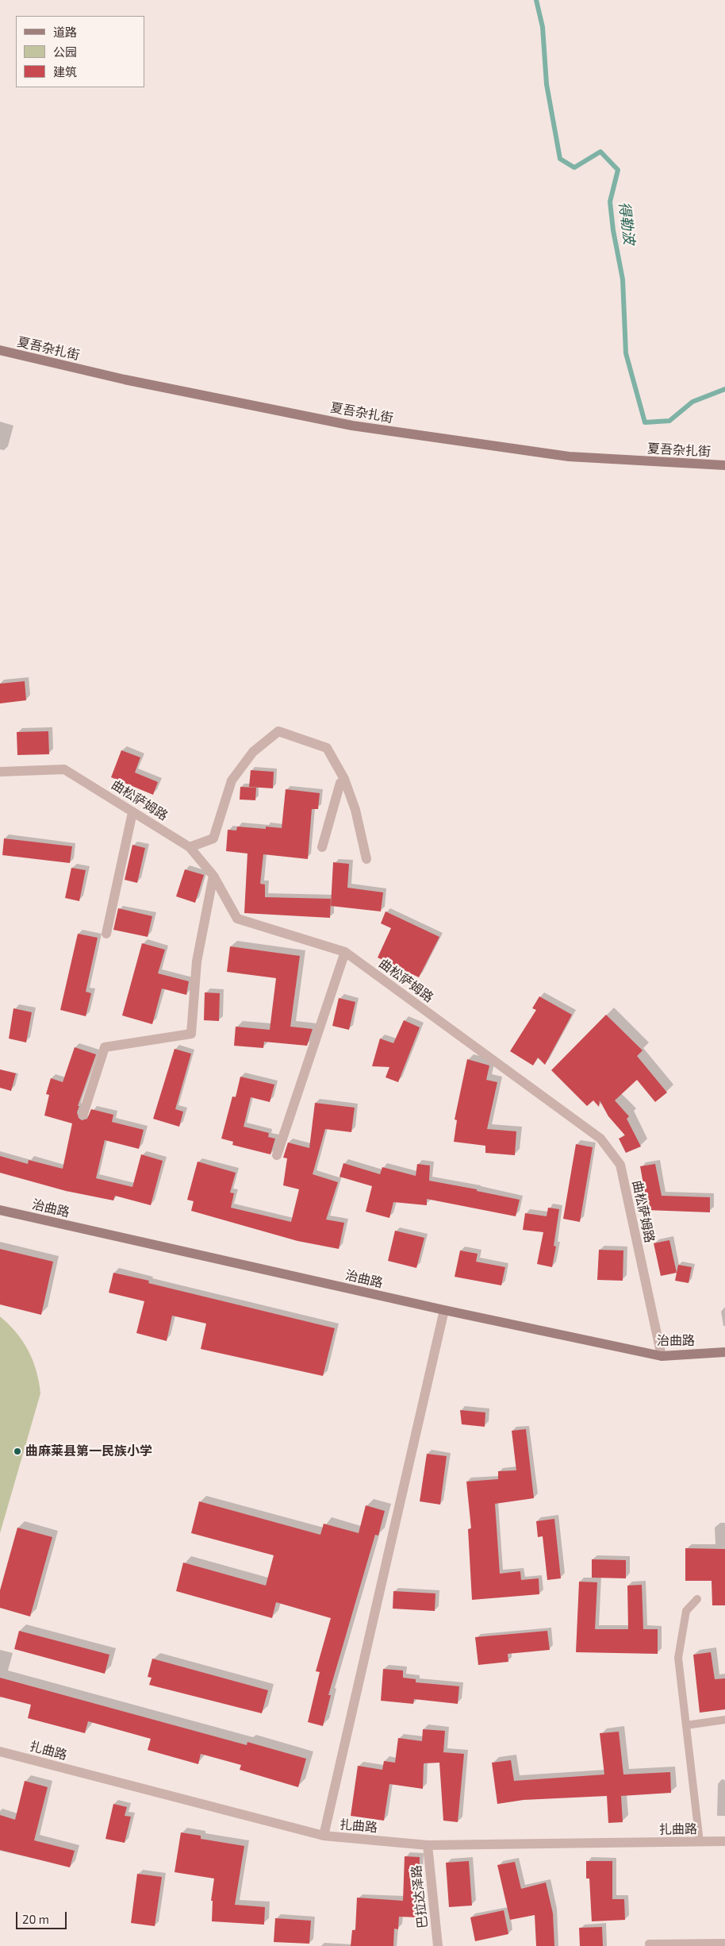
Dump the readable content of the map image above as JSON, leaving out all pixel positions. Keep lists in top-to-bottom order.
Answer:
{
  "streets": {
    "main road": ["夏吾杂扎街", "治曲路"],
    "street": ["曲松萨姆路", "扎曲路", "巴拉达泽路"]
  },
  "crossings": [
    ["曲松萨姆路", "治曲路"],
    ["扎曲路", "巴拉达泽路"]
  ],
  "water": ["得勒波"],
  "places": ["曲麻莱县第一民族小学"],
  "legend": ["道路", "公园", "建筑"],
  "scale_bar": "20 m"
}
